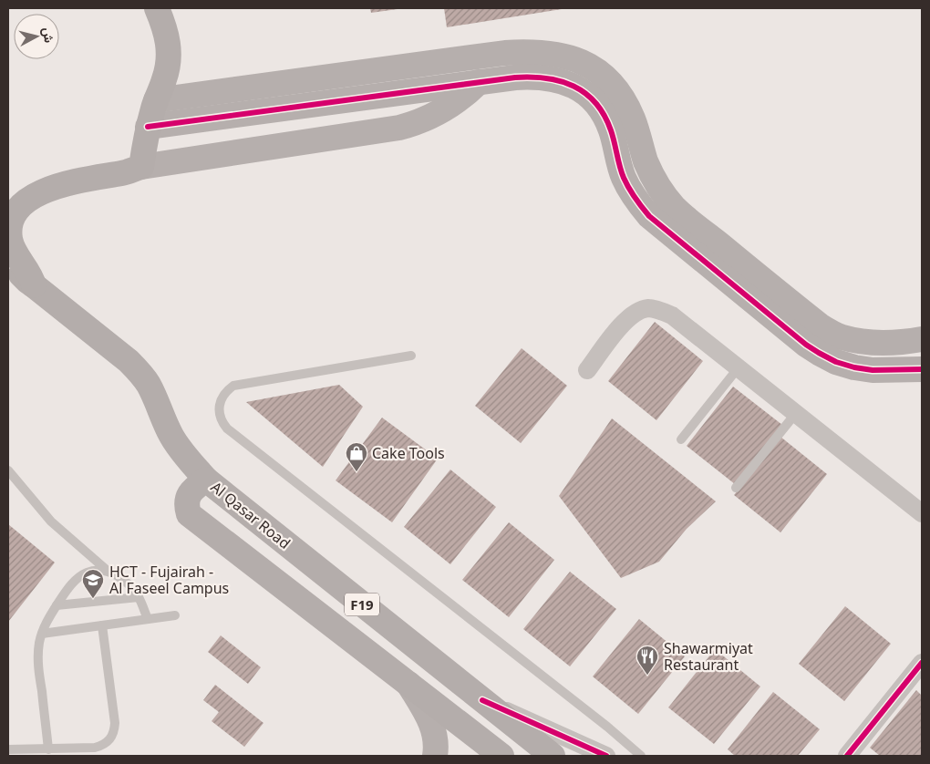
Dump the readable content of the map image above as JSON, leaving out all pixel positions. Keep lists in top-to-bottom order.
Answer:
{
  "streets": {
    "main road": ["Al Qasar Road", "F19"]
  },
  "places": {
    "shop": ["Cake Tools"],
    "school or university": ["HCT - Fujairah - Al Faseel Campus"],
    "restaurant": ["Shawarmiyat Restaurant"]
  },
  "north": "right"
}
